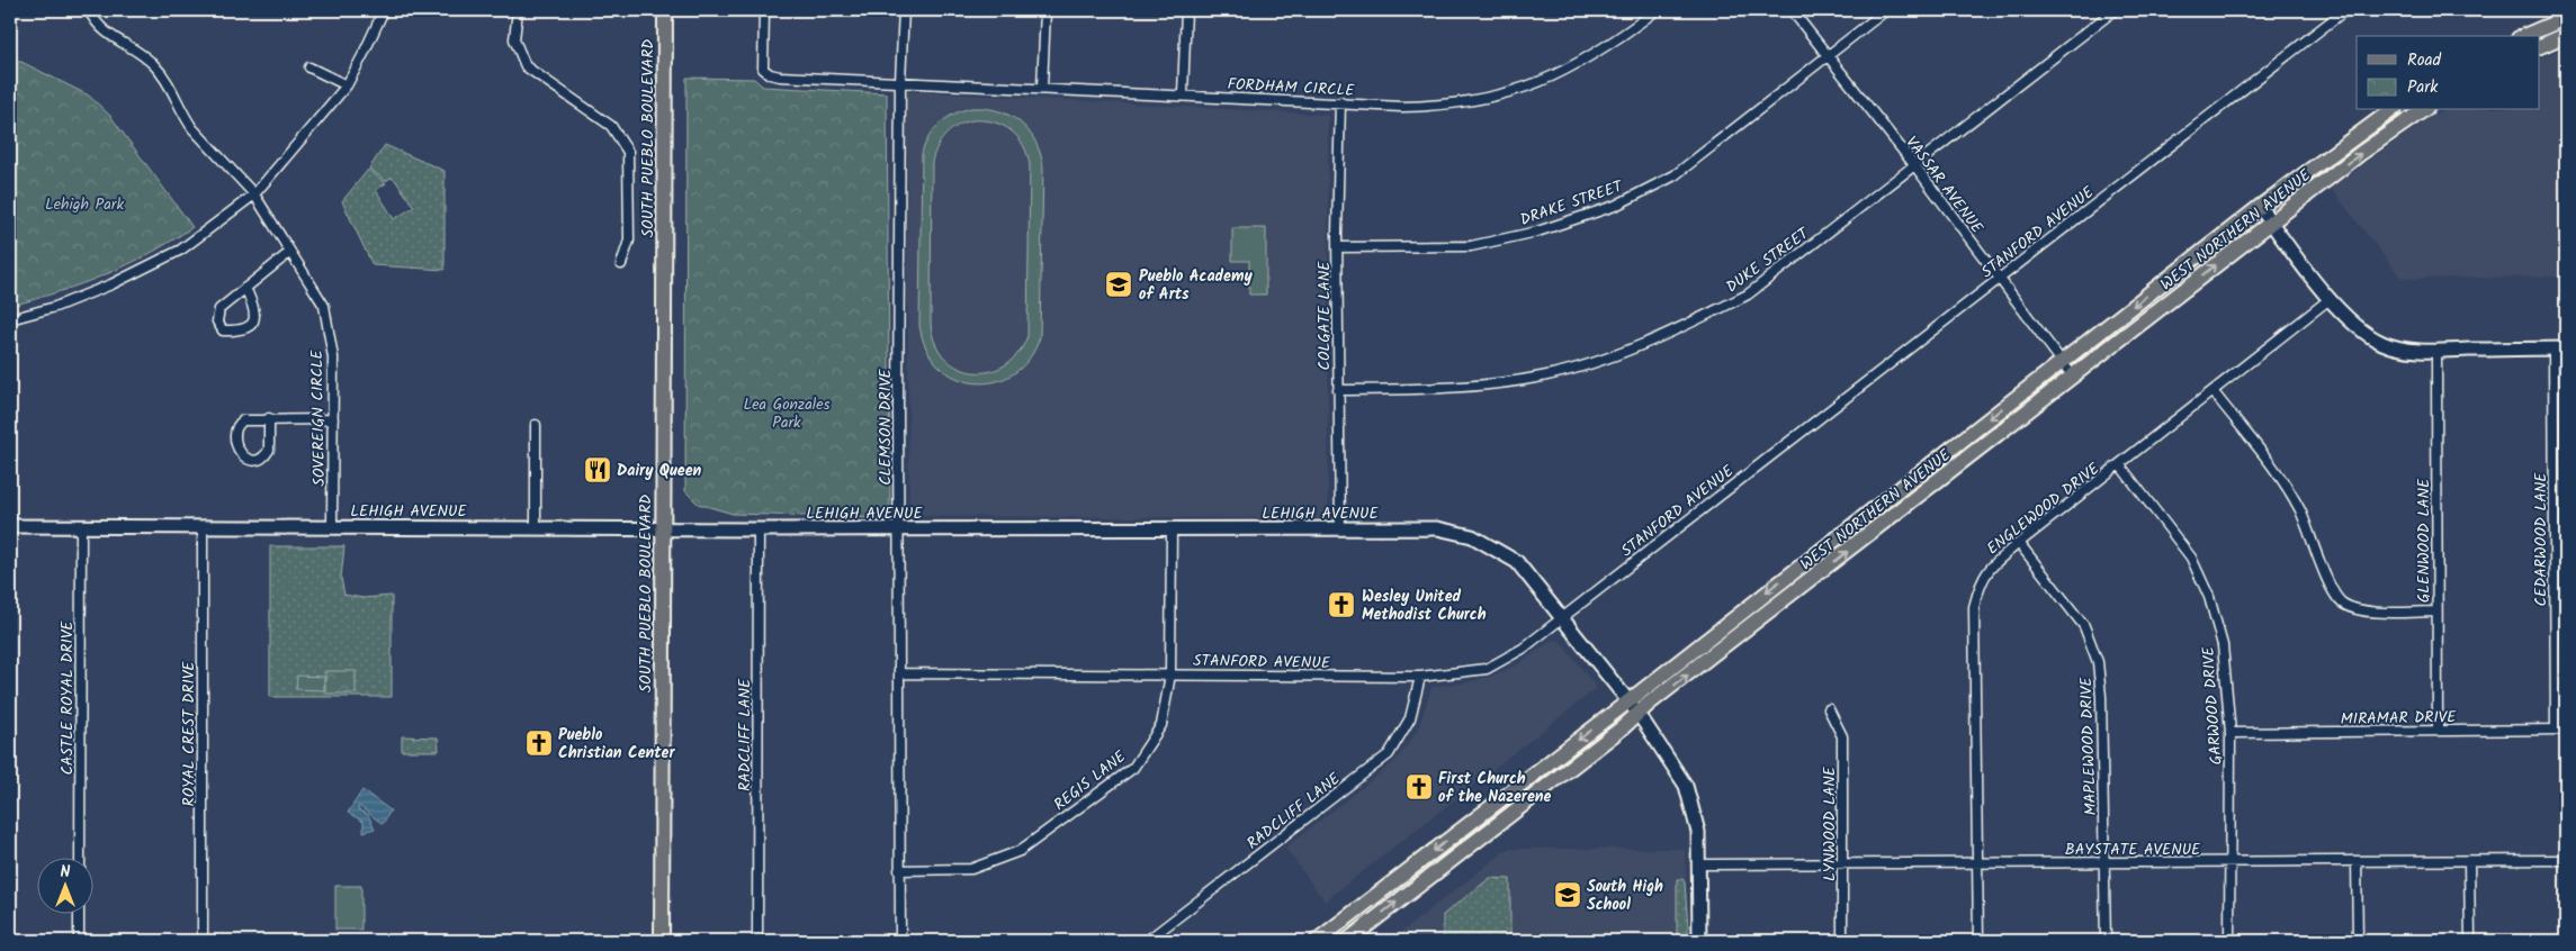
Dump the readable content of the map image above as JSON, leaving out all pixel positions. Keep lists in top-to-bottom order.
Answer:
{
  "streets": {
    "main road": ["SOUTH PUEBLO BOULEVARD", "WEST NORTHERN AVENUE"],
    "street": [
      "FORDHAM CIRCLE",
      "VASSAR AVENUE",
      "DRAKE STREET",
      "STANFORD AVENUE",
      "DUKE STREET",
      "COLGATE LANE",
      "SOVEREIGN CIRCLE",
      "CLEMSON DRIVE",
      "ENGLEWOOD DRIVE",
      "LEHIGH AVENUE",
      "CEDARWOOD LANE",
      "GLENWOOD LANE",
      "CASTLE ROYAL DRIVE",
      "GARWOOD DRIVE",
      "MIRAMAR DRIVE",
      "ROYAL CREST DRIVE",
      "RADCLIFF LANE",
      "MAPLEWOOD DRIVE",
      "REGIS LANE",
      "LYNWOOD LANE",
      "BAYSTATE AVENUE"
    ]
  },
  "crossings": [
    ["FORDHAM CIRCLE", "COLGATE LANE"],
    ["FORDHAM CIRCLE", "CLEMSON DRIVE"],
    ["SOUTH PUEBLO BOULEVARD", "LEHIGH AVENUE"],
    ["VASSAR AVENUE", "DRAKE STREET"],
    ["VASSAR AVENUE", "WEST NORTHERN AVENUE"],
    ["VASSAR AVENUE", "STANFORD AVENUE"],
    ["VASSAR AVENUE", "DUKE STREET"],
    ["DRAKE STREET", "COLGATE LANE"],
    ["WEST NORTHERN AVENUE", "LEHIGH AVENUE"],
    ["STANFORD AVENUE", "CLEMSON DRIVE"],
    ["STANFORD AVENUE", "LEHIGH AVENUE"],
    ["STANFORD AVENUE", "RADCLIFF LANE"],
    ["STANFORD AVENUE", "REGIS LANE"],
    ["DUKE STREET", "COLGATE LANE"],
    ["COLGATE LANE", "LEHIGH AVENUE"],
    ["SOVEREIGN CIRCLE", "LEHIGH AVENUE"],
    ["CLEMSON DRIVE", "LEHIGH AVENUE"],
    ["CLEMSON DRIVE", "REGIS LANE"],
    ["ENGLEWOOD DRIVE", "GARWOOD DRIVE"],
    ["ENGLEWOOD DRIVE", "MAPLEWOOD DRIVE"],
    ["ENGLEWOOD DRIVE", "BAYSTATE AVENUE"],
    ["LEHIGH AVENUE", "CASTLE ROYAL DRIVE"],
    ["LEHIGH AVENUE", "ROYAL CREST DRIVE"],
    ["LEHIGH AVENUE", "RADCLIFF LANE"],
    ["LEHIGH AVENUE", "REGIS LANE"],
    ["LEHIGH AVENUE", "BAYSTATE AVENUE"],
    ["CEDARWOOD LANE", "MIRAMAR DRIVE"],
    ["GLENWOOD LANE", "MIRAMAR DRIVE"],
    ["GARWOOD DRIVE", "MIRAMAR DRIVE"],
    ["GARWOOD DRIVE", "BAYSTATE AVENUE"],
    ["MAPLEWOOD DRIVE", "BAYSTATE AVENUE"],
    ["LYNWOOD LANE", "BAYSTATE AVENUE"]
  ],
  "parks": ["Lehigh Park", "Lea Gonzales Park"],
  "places": {
    "school or university": ["Pueblo Academy of Arts", "South High School"],
    "restaurant": ["Dairy Queen"],
    "church": ["Wesley United Methodist Church", "Pueblo Christian Center", "First Church of the Nazerene"]
  },
  "legend": ["Road", "Park"],
  "north": "top"
}
